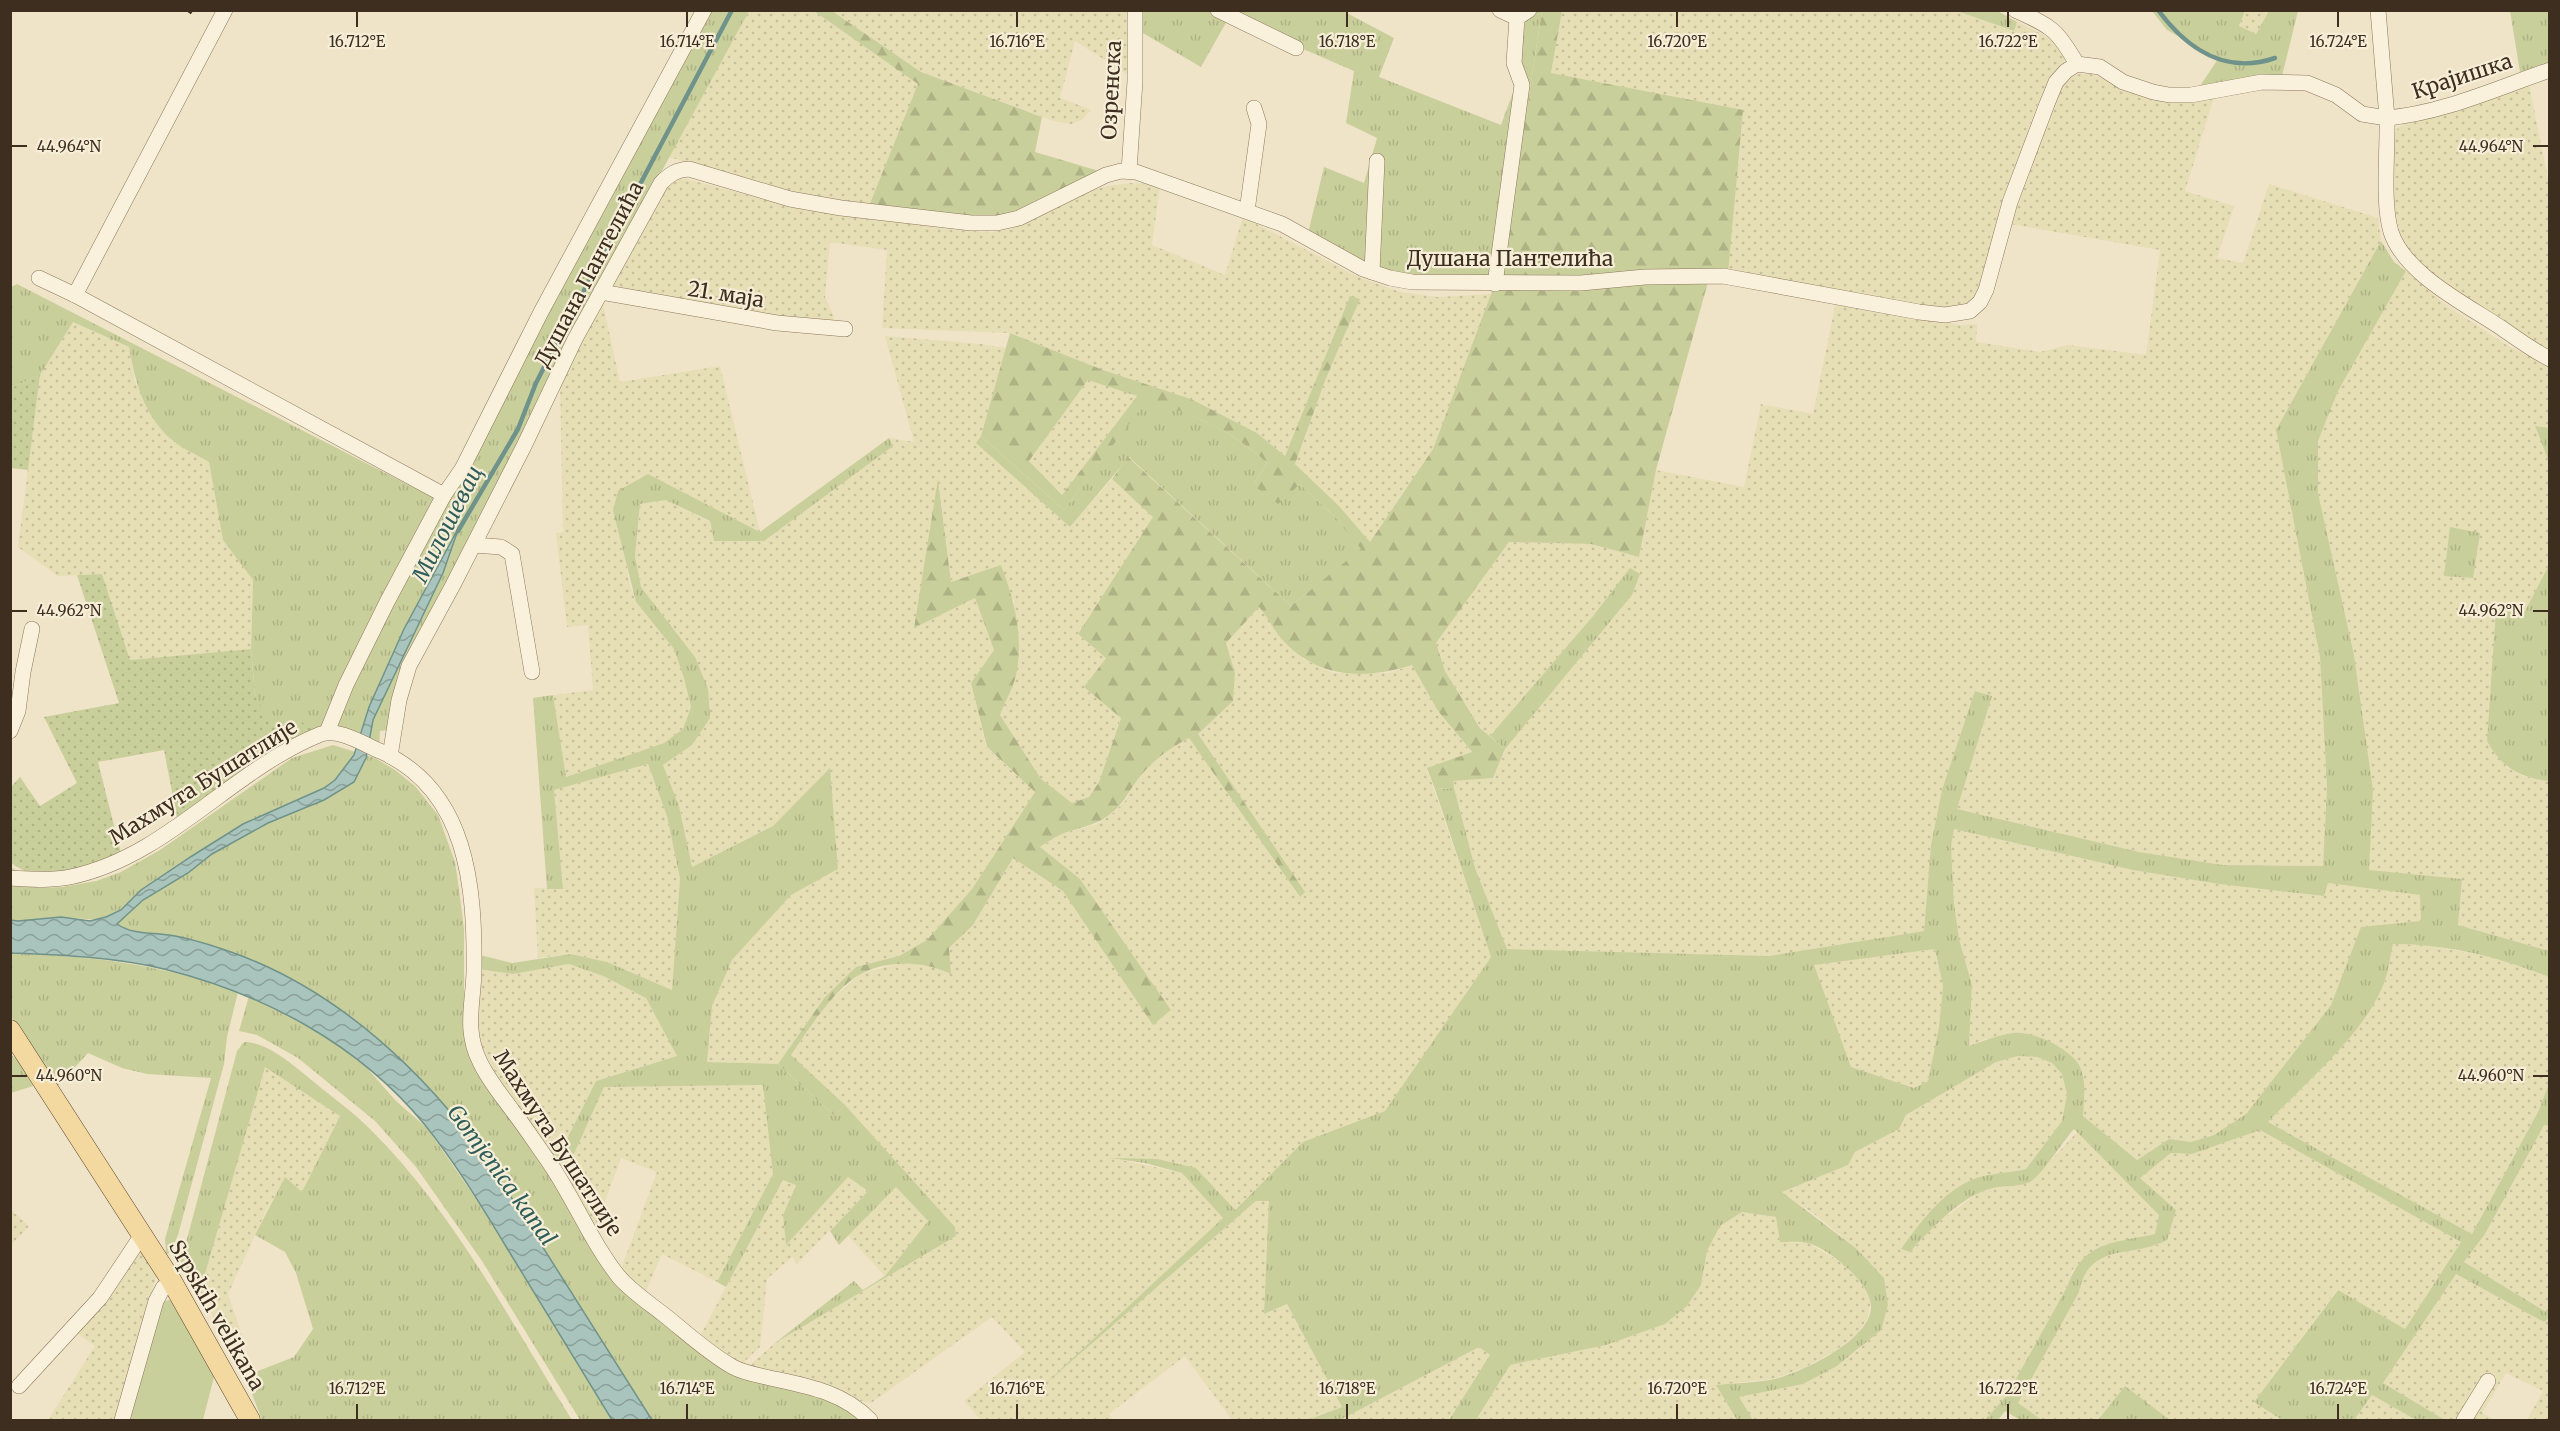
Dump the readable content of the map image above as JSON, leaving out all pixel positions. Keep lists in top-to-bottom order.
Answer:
{
  "streets": {
    "main road": ["Srpskih velikana"],
    "street": [
      "Крајишка",
      "Озренска",
      "Душана Пантелића",
      "21. маја",
      "Махмута Бушатлије"
    ]
  },
  "crossings": [
    ["Озренска", "Душана Пантелића"],
    ["Душана Пантелића", "21. маја"],
    ["Душана Пантелића", "Махмута Бушатлије"]
  ],
  "water": ["Милошевац", "Gomjenica kanal"],
  "coordinates": [
    "16.712°E",
    "16.714°E",
    "16.716°E",
    "16.718°E",
    "16.720°E",
    "16.722°E",
    "16.724°E",
    "44.964°N",
    "44.962°N",
    "44.960°N"
  ]
}
